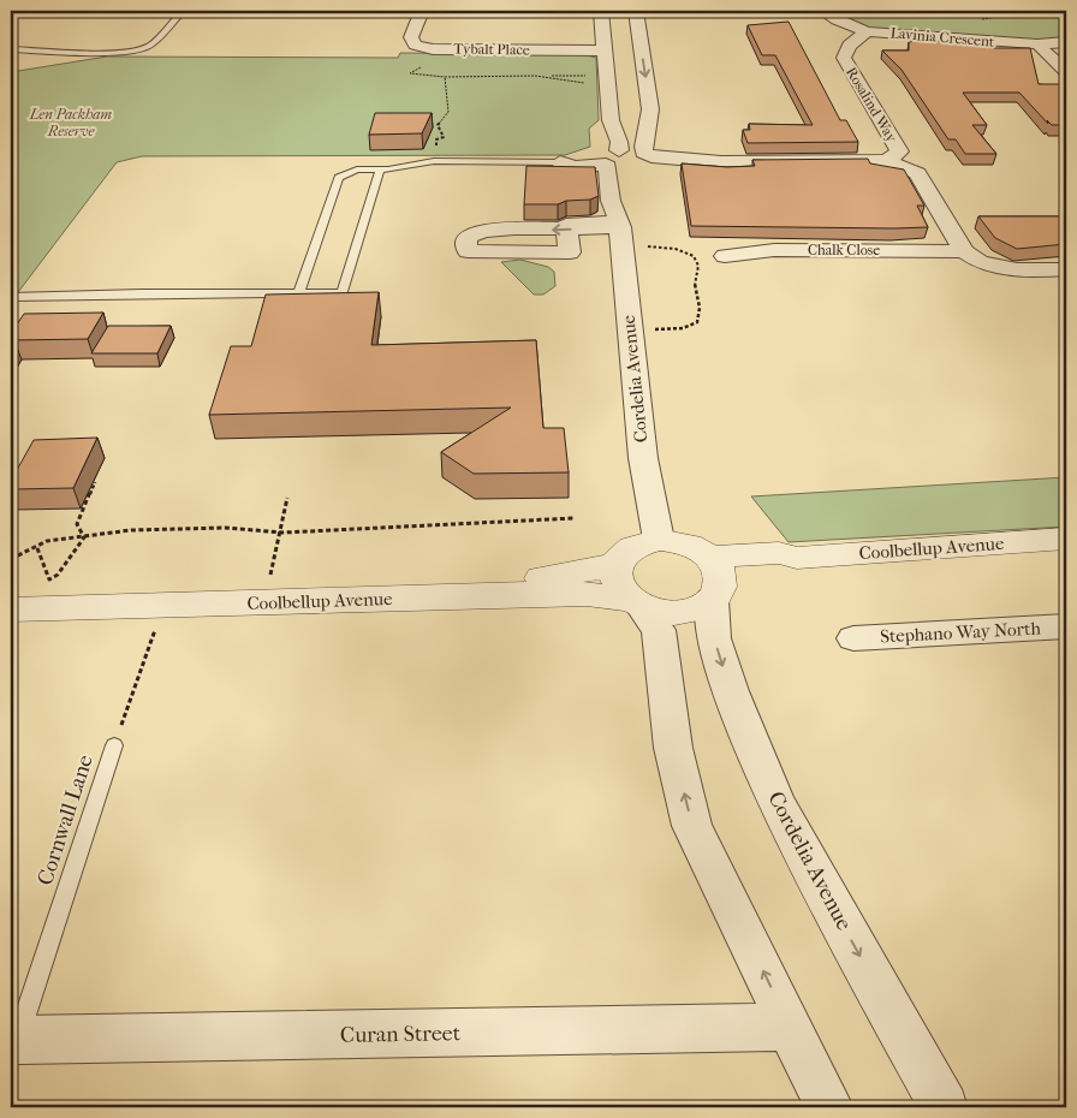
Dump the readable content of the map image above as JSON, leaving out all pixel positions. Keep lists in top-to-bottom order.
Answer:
{
  "streets": {
    "street": [
      "Lavinia Crescent",
      "Tybalt Place",
      "Rosalind Way",
      "Chalk Close",
      "Cordelia Avenue",
      "Coolbellup Avenue",
      "Stephano Way North",
      "Curan Street"
    ],
    "lane": ["Cornwall Lane"]
  },
  "crossings": [
    ["Lavinia Crescent", "Rosalind Way"],
    ["Rosalind Way", "Cordelia Avenue"],
    ["Cordelia Avenue", "Coolbellup Avenue"],
    ["Cornwall Lane", "Curan Street"]
  ],
  "parks": ["Len Packham Reserve"]
}
